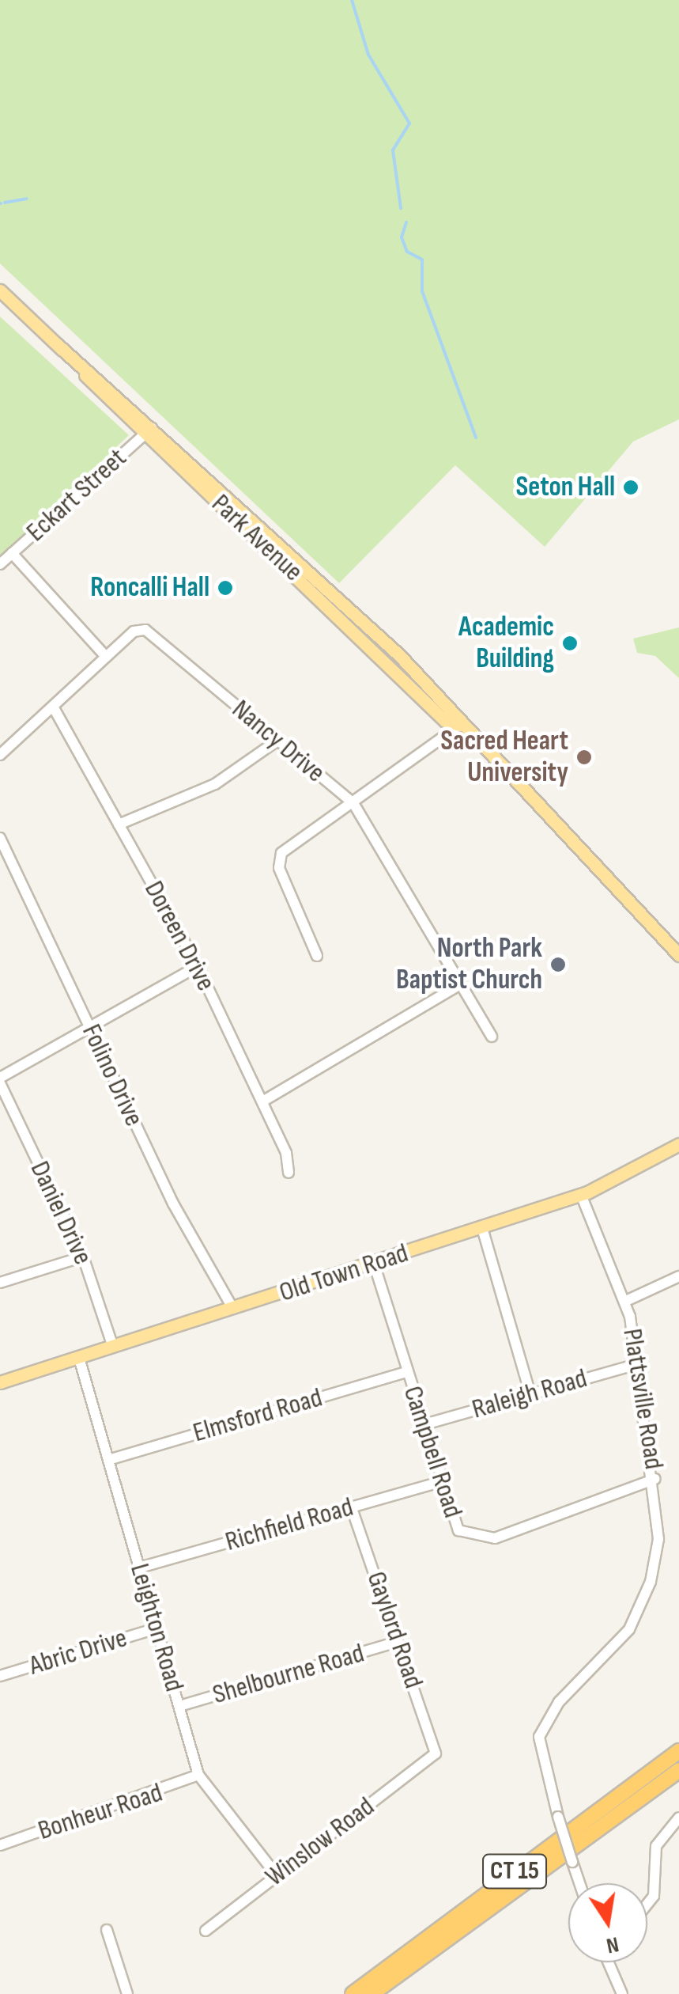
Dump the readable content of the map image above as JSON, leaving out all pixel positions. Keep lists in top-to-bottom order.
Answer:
{
  "streets": {
    "highway": ["CT 15"],
    "main road": ["Park Avenue", "Old Town Road"],
    "street": [
      "Eckart Street",
      "Nancy Drive",
      "Doreen Drive",
      "Folino Drive",
      "Daniel Drive",
      "Raleigh Road",
      "Plattsville Road",
      "Elmsford Road",
      "Campbell Road",
      "Richfield Road",
      "Leighton Road",
      "Gaylord Road",
      "Abric Drive",
      "Shelbourne Road",
      "Bonheur Road",
      "Winslow Road"
    ]
  },
  "crossings": [
    ["Eckart Street", "Park Avenue"],
    ["Nancy Drive", "Doreen Drive"],
    ["Folino Drive", "Old Town Road"],
    ["Daniel Drive", "Old Town Road"],
    ["Old Town Road", "Plattsville Road"],
    ["Old Town Road", "Campbell Road"],
    ["Old Town Road", "Leighton Road"],
    ["Raleigh Road", "Plattsville Road"],
    ["Raleigh Road", "Campbell Road"],
    ["Plattsville Road", "Campbell Road"],
    ["Elmsford Road", "Campbell Road"],
    ["Elmsford Road", "Leighton Road"],
    ["Campbell Road", "Richfield Road"],
    ["Richfield Road", "Leighton Road"],
    ["Richfield Road", "Gaylord Road"],
    ["Leighton Road", "Abric Drive"],
    ["Leighton Road", "Shelbourne Road"],
    ["Leighton Road", "Bonheur Road"],
    ["Leighton Road", "Winslow Road"],
    ["Gaylord Road", "Shelbourne Road"],
    ["Gaylord Road", "Winslow Road"]
  ],
  "places": [
    "Seton Hall",
    "Roncalli Hall",
    "Academic Building",
    "Sacred Heart University",
    "North Park Baptist Church"
  ],
  "north": "bottom"
}
